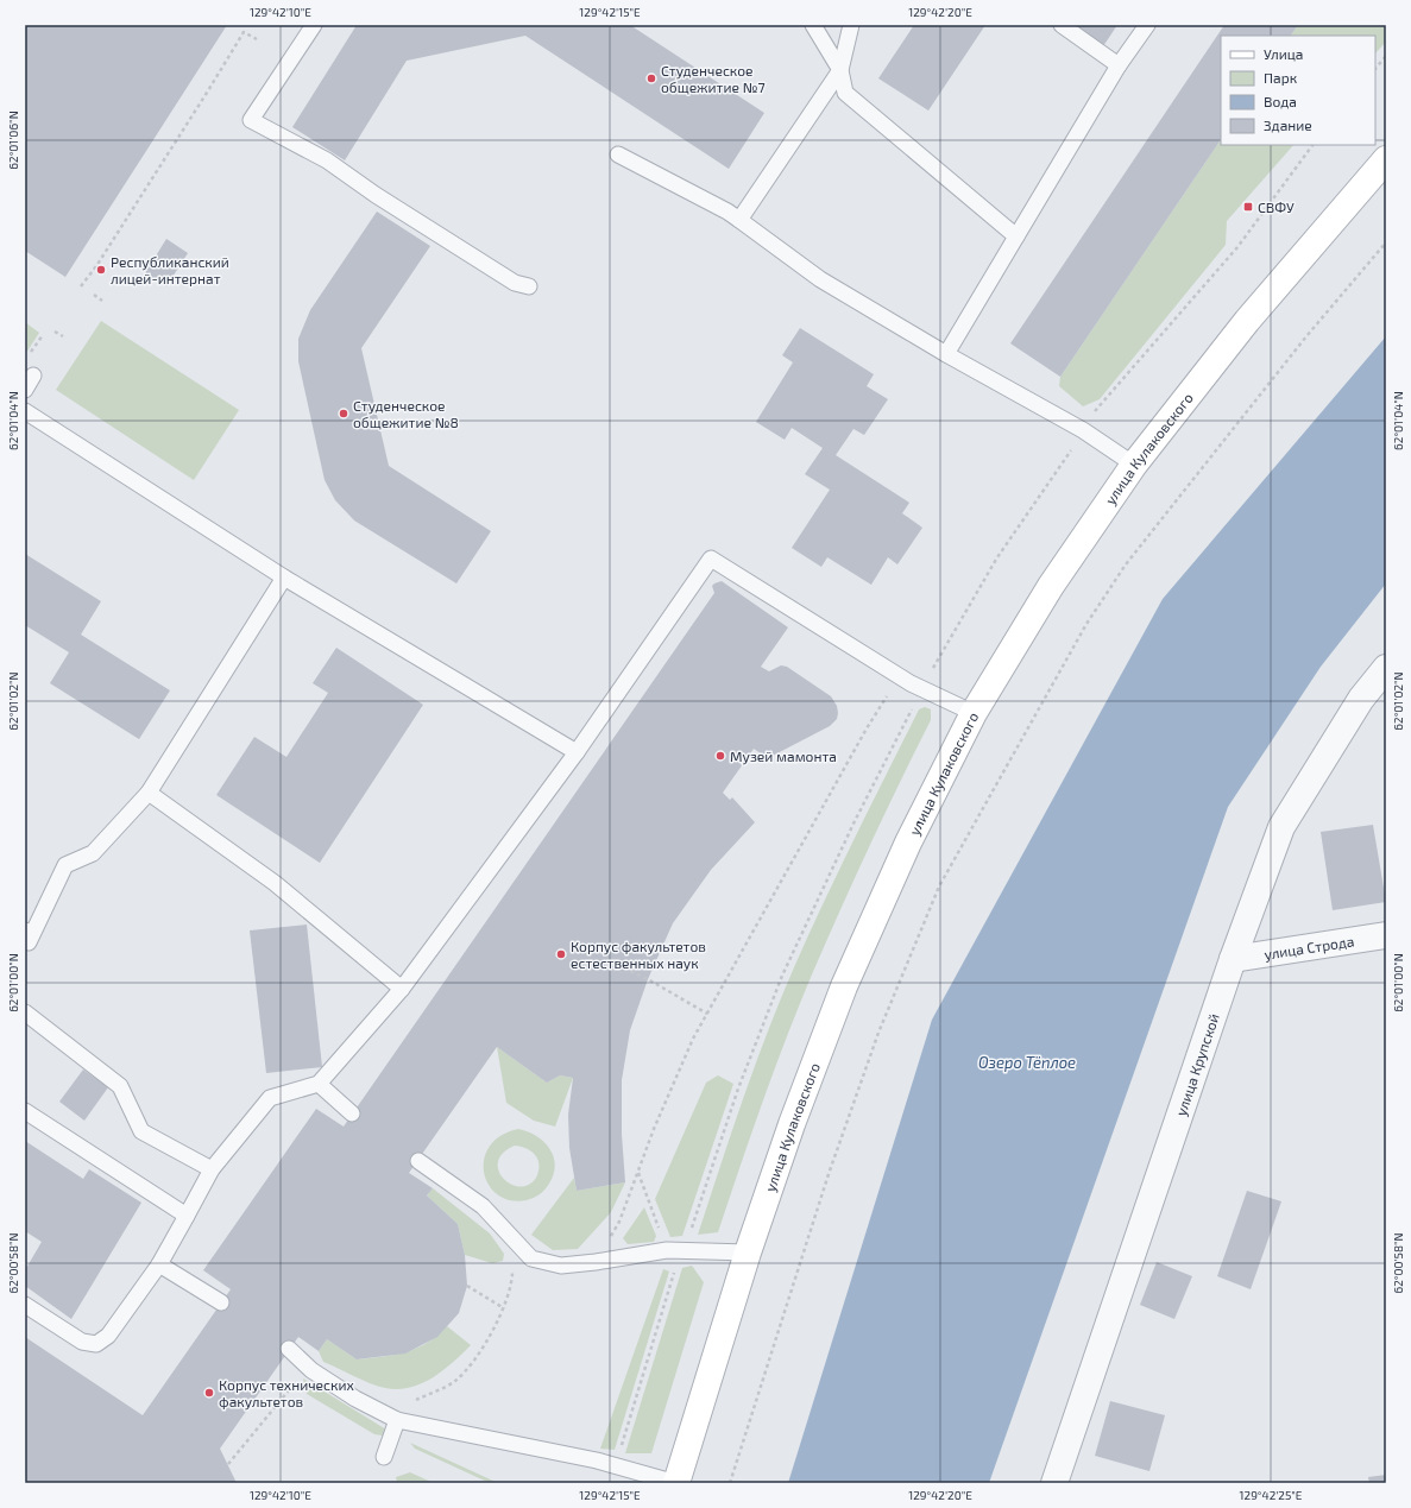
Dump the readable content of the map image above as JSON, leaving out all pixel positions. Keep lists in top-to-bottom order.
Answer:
{
  "streets": {
    "main road": ["улица Кулаковского"],
    "street": ["улица Строда", "улица Крупской"]
  },
  "crossings": [
    ["улица Строда", "улица Крупской"]
  ],
  "water": ["Озеро Тёплое"],
  "places": {
    "other": [
      "Студенческое общежитие №7",
      "Республиканский лицей-интернат",
      "Студенческое общежитие №8",
      "Музей мамонта",
      "Корпус факультетов естественных наук",
      "Корпус технических факультетов"
    ],
    "transit": ["СВФУ"]
  },
  "legend": [
    "Улица",
    "Парк",
    "Вода",
    "Здание"
  ],
  "coordinates": [
    "129°42'10\"E",
    "129°42'15\"E",
    "129°42'20\"E",
    "62°01'06\"N",
    "62°01'04\"N",
    "62°01'02\"N",
    "62°01'00\"N",
    "62°00'58\"N",
    "129°42'25\"E"
  ]
}
